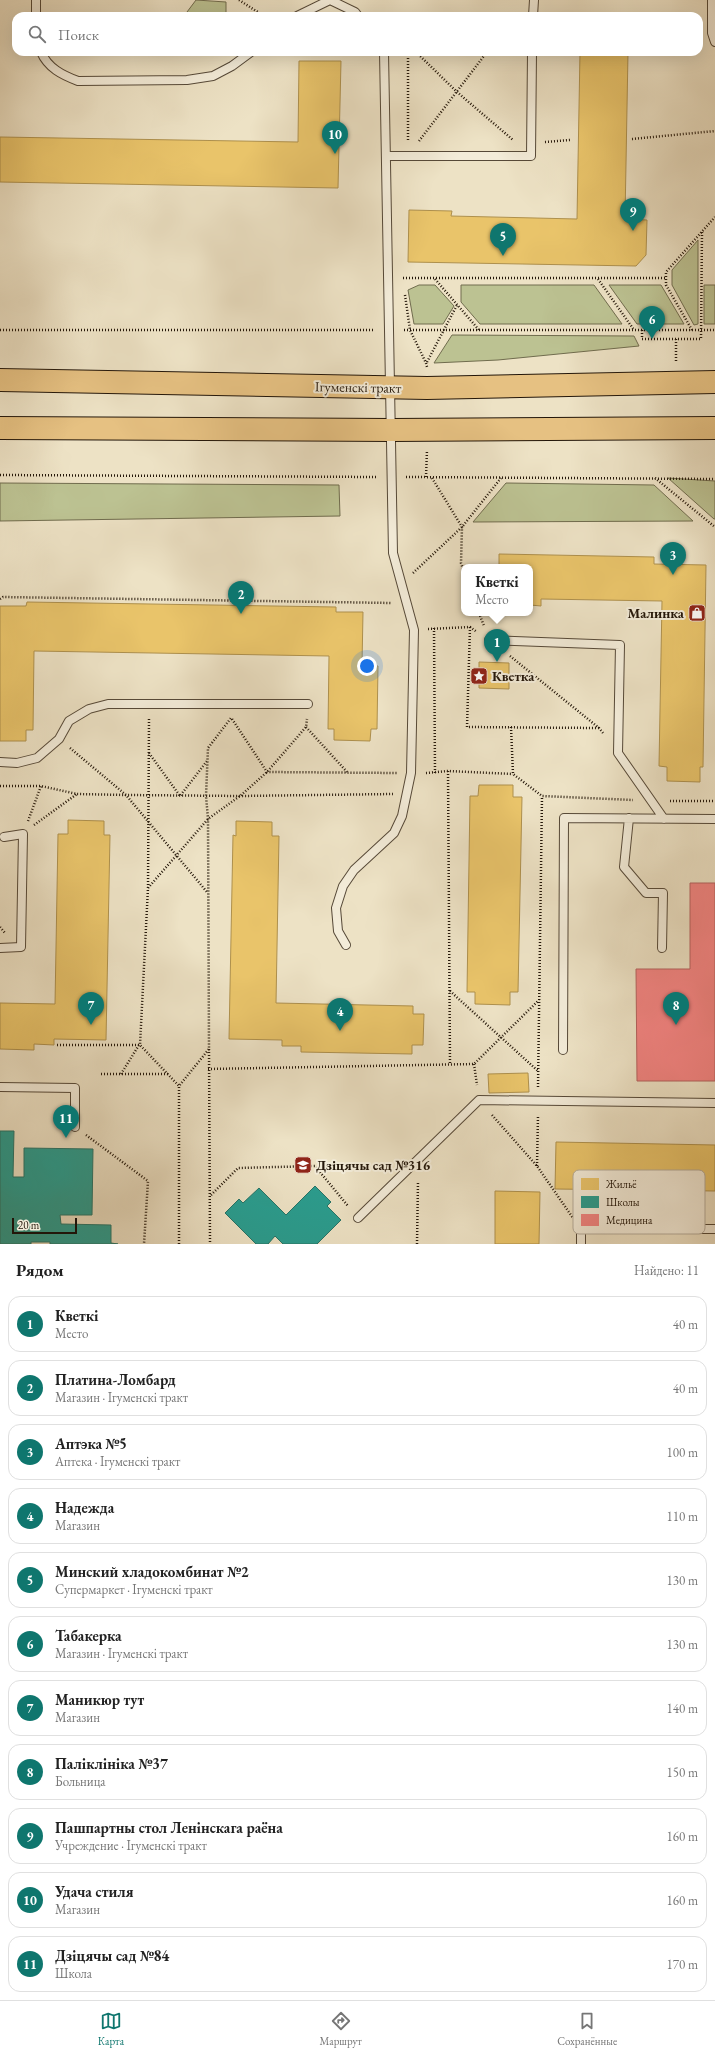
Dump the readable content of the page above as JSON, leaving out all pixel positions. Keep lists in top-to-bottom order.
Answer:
{
  "streets": {
    "main road": ["Ігуменскі тракт"]
  },
  "places": {
    "shop": ["Малинка"],
    "place": ["Кветка"],
    "school or university": ["Дзіцячы сад №316"]
  },
  "legend": ["Жильё", "Школы", "Медицина"],
  "scale_bar": "20 m",
  "page": {
    "search": "Поиск",
    "pins": [
      "10",
      "9",
      "5",
      "6",
      "3",
      "2",
      "1",
      "7",
      "8",
      "4",
      "11"
    ],
    "popup": ["Кветкі", "Место"],
    "scale": "20 m",
    "heading": ["Рядом", "Найдено: 11"],
    "list": [
      {
        "mark": "1",
        "name": "Кветкі",
        "note": "Место",
        "value": "40 m"
      },
      {
        "mark": "2",
        "name": "Платина-Ломбард",
        "note": "Магазин · Ігуменскі тракт",
        "value": "40 m"
      },
      {
        "mark": "3",
        "name": "Аптэка №5",
        "note": "Аптека · Ігуменскі тракт",
        "value": "100 m"
      },
      {
        "mark": "4",
        "name": "Надежда",
        "note": "Магазин",
        "value": "110 m"
      },
      {
        "mark": "5",
        "name": "Минский хладокомбинат №2",
        "note": "Супермаркет · Ігуменскі тракт",
        "value": "130 m"
      },
      {
        "mark": "6",
        "name": "Табакерка",
        "note": "Магазин · Ігуменскі тракт",
        "value": "130 m"
      },
      {
        "mark": "7",
        "name": "Маникюр тут",
        "note": "Магазин",
        "value": "140 m"
      },
      {
        "mark": "8",
        "name": "Паліклініка №37",
        "note": "Больница",
        "value": "150 m"
      },
      {
        "mark": "9",
        "name": "Пашпартны стол Ленінскага раёна",
        "note": "Учреждение · Ігуменскі тракт",
        "value": "160 m"
      },
      {
        "mark": "10",
        "name": "Удача стиля",
        "note": "Магазин",
        "value": "160 m"
      },
      {
        "mark": "11",
        "name": "Дзіцячы сад №84",
        "note": "Школа",
        "value": "170 m"
      }
    ],
    "nav": ["Карта", "Маршрут", "Сохранённые"]
  }
}
